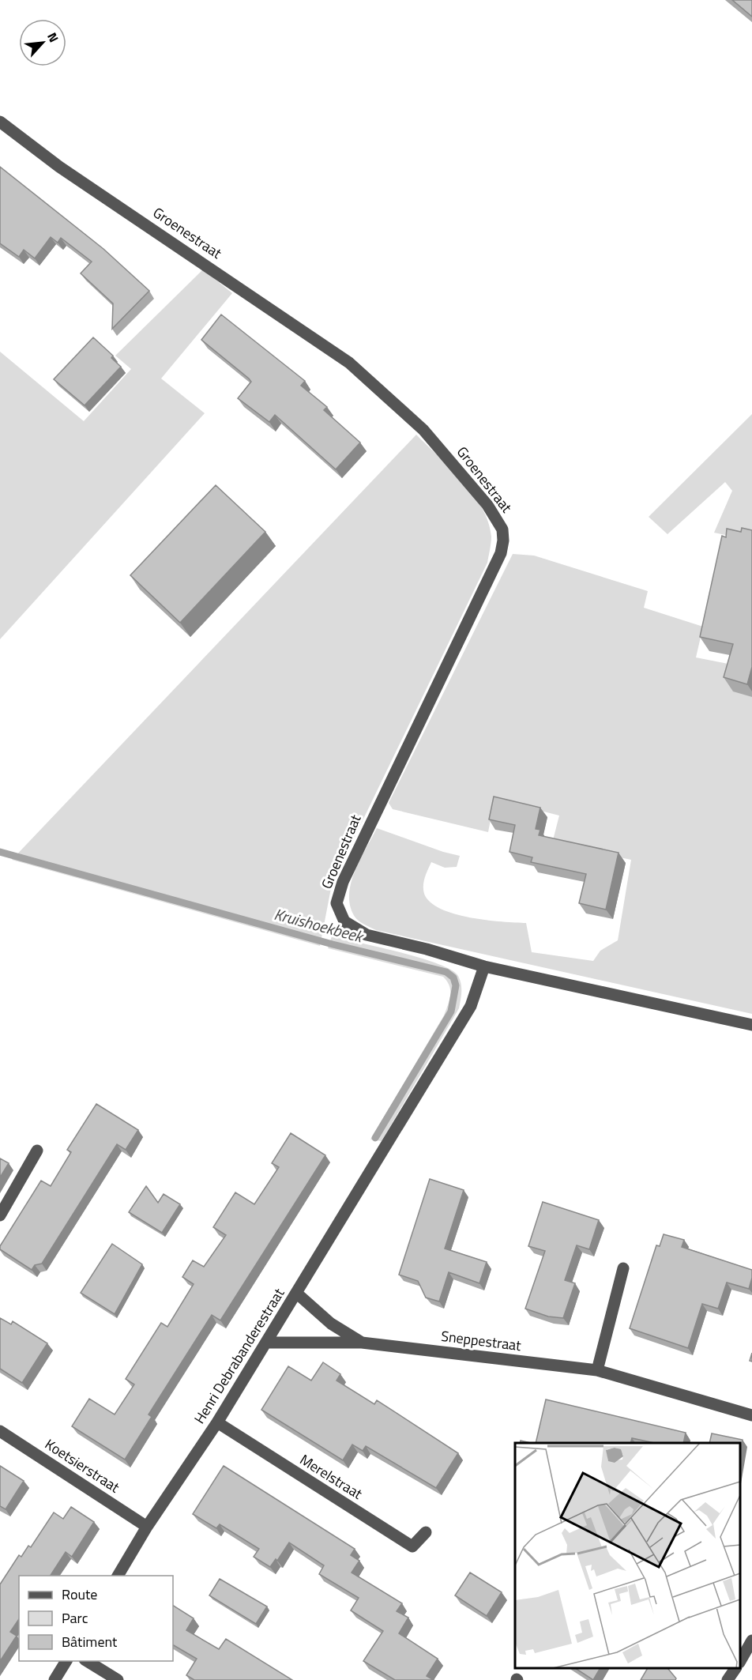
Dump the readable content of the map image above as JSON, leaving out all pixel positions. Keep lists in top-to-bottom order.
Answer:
{
  "streets": {
    "street": [
      "Groenestraat",
      "Sneppestraat",
      "Henri Debrabanderestraat",
      "Koetsierstraat",
      "Merelstraat"
    ]
  },
  "crossings": [
    ["Groenestraat", "Henri Debrabanderestraat"],
    ["Sneppestraat", "Henri Debrabanderestraat"],
    ["Henri Debrabanderestraat", "Koetsierstraat"],
    ["Henri Debrabanderestraat", "Merelstraat"]
  ],
  "water": ["Kruishoekbeek"],
  "legend": ["Route", "Parc", "Bâtiment"],
  "north": "top right"
}
